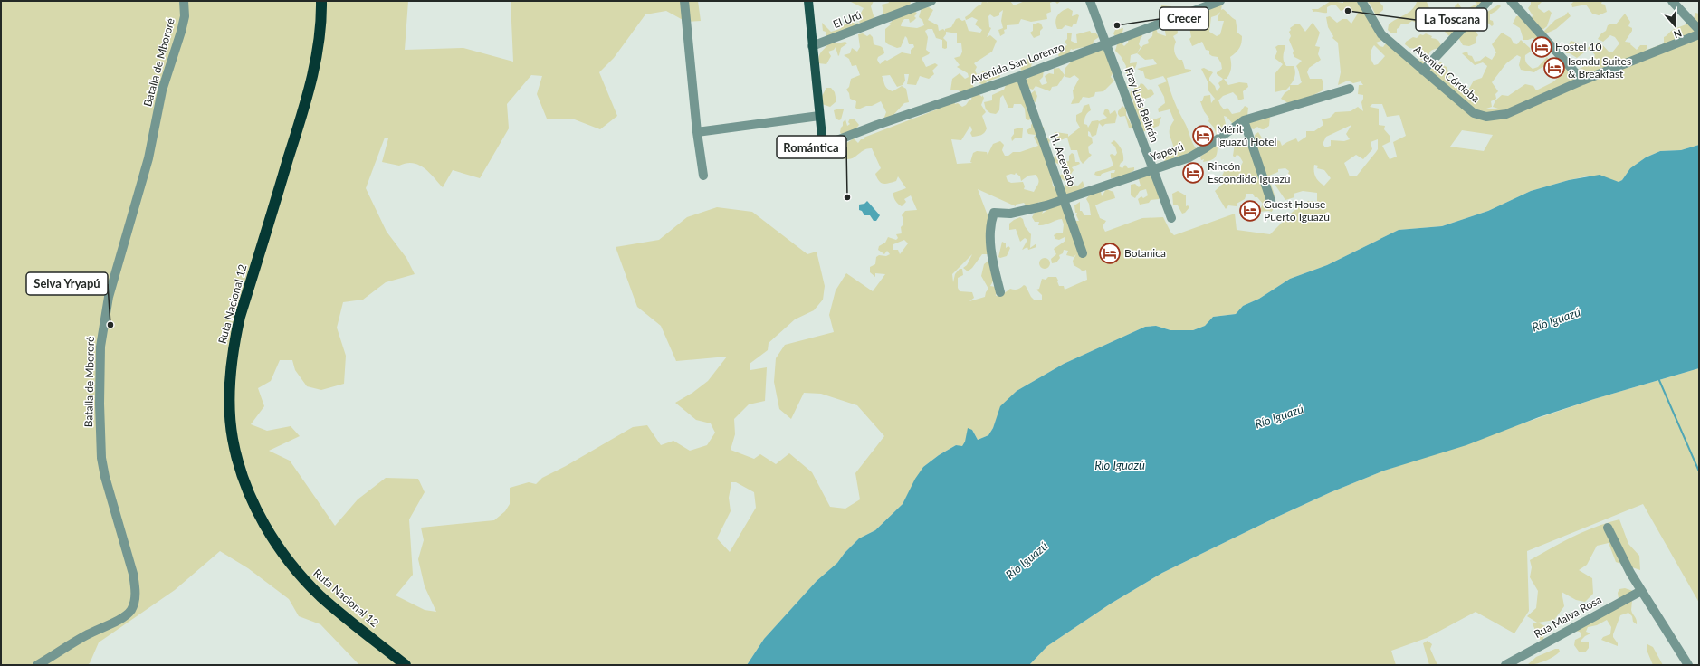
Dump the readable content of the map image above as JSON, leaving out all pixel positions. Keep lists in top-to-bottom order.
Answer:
{
  "streets": {
    "highway": ["Ruta Nacional 12"],
    "street": [
      "El Urú",
      "Batalla de Mbororé",
      "Avenida San Lorenzo",
      "Avenida Córdoba",
      "Fray Luis Beltrán",
      "Yapeyú",
      "H. Acevedo",
      "Rua Malva Rosa"
    ]
  },
  "crossings": [
    ["Avenida San Lorenzo", "Fray Luis Beltrán"],
    ["Avenida San Lorenzo", "H. Acevedo"],
    ["Fray Luis Beltrán", "Yapeyú"],
    ["Yapeyú", "H. Acevedo"]
  ],
  "water": ["Río Iguazú", "Rio Iguazú"],
  "places": {
    "other": [
      "La Toscana",
      "Crecer",
      "Romántica",
      "Selva Yryapú"
    ],
    "hotel": [
      "Hostel 10",
      "Isondu Suites & Breakfast",
      "Mérit Iguazú Hotel",
      "Rincón Escondido Iguazú",
      "Guest House Puerto Iguazú",
      "Botanica"
    ]
  },
  "north": "bottom"
}
